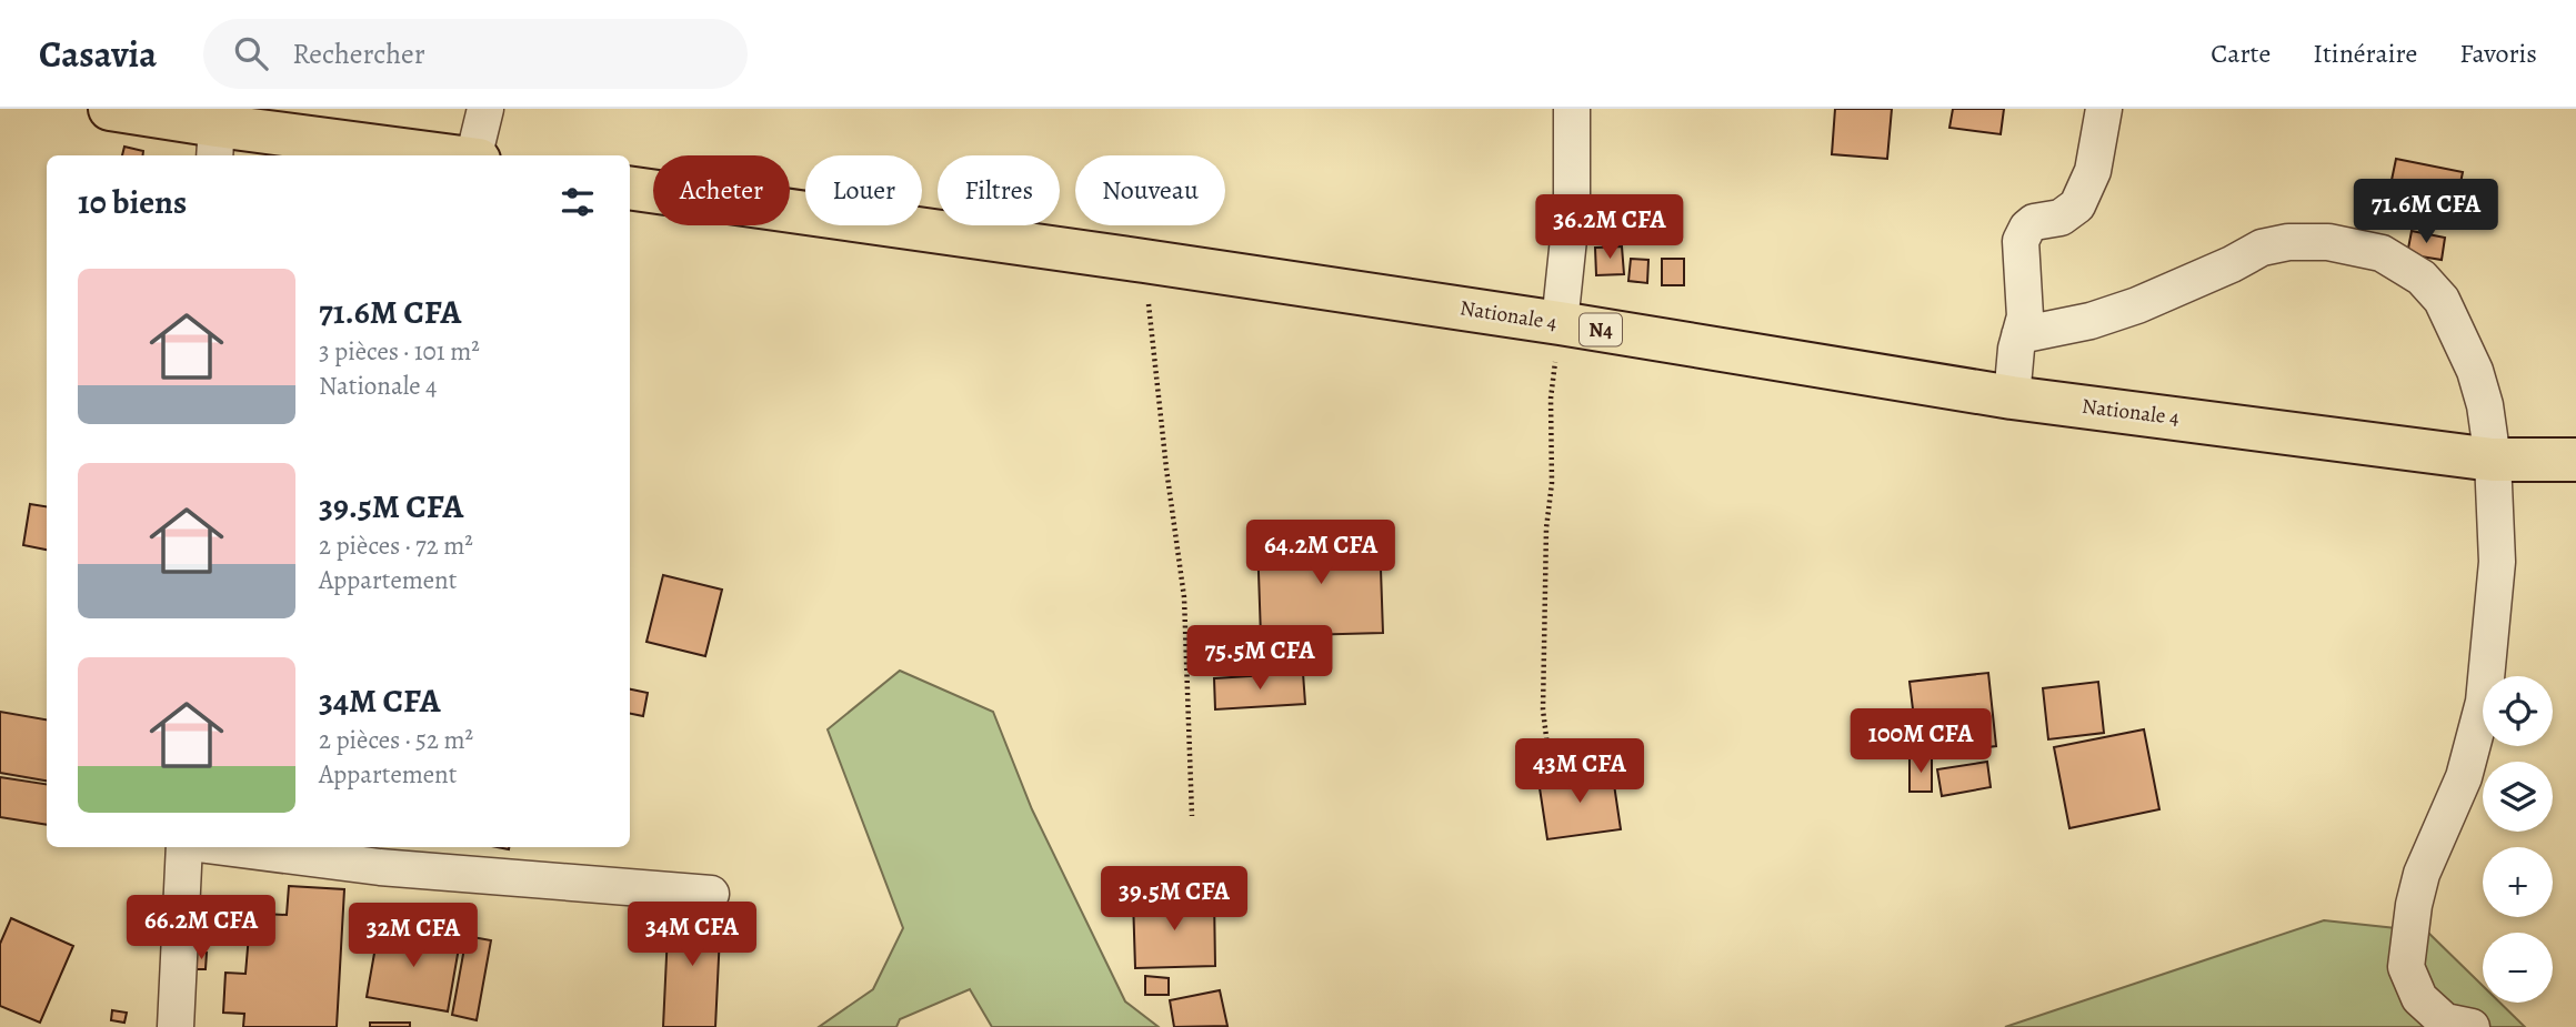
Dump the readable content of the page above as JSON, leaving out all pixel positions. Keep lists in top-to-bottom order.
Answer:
{
  "streets": {
    "highway": ["Nationale 4", "N4"]
  },
  "page": {
    "header": "Casavia",
    "search": "Rechercher",
    "nav": ["Carte", "Itinéraire", "Favoris"],
    "chip": [
      "Acheter",
      "Louer",
      "Filtres",
      "Nouveau"
    ],
    "heading": "10 biens",
    "price": [
      "71.6M CFA",
      "36.2M CFA",
      "64.2M CFA",
      "75.5M CFA",
      "100M CFA",
      "43M CFA",
      "39.5M CFA",
      "66.2M CFA",
      "34M CFA",
      "32M CFA"
    ],
    "list": [
      {
        "name": "71.6M CFA",
        "note": "3 pièces · 101 m² · Nationale 4"
      },
      {
        "name": "39.5M CFA",
        "note": "2 pièces · 72 m² · Appartement"
      },
      {
        "name": "34M CFA",
        "note": "2 pièces · 52 m² · Appartement"
      }
    ],
    "map_buttons": ["+", "−"]
  }
}
